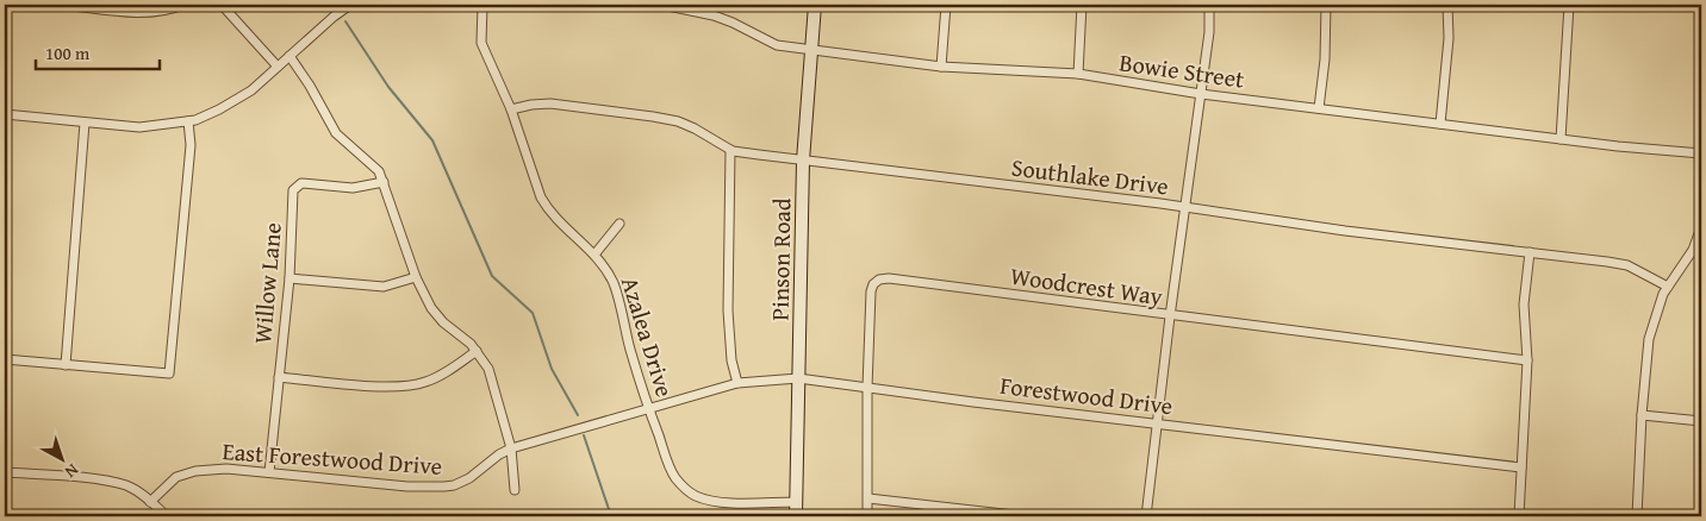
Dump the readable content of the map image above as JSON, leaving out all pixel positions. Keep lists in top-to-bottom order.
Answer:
{
  "streets": {
    "main road": ["Pinson Road"],
    "street": [
      "Bowie Street",
      "Southlake Drive",
      "Willow Lane",
      "Woodcrest Way",
      "Azalea Drive",
      "Forestwood Drive",
      "East Forestwood Drive"
    ]
  },
  "crossings": [
    ["Bowie Street", "Pinson Road"],
    ["Southlake Drive", "Pinson Road"],
    ["Southlake Drive", "Azalea Drive"],
    ["Pinson Road", "Azalea Drive"],
    ["Pinson Road", "Forestwood Drive"],
    ["Willow Lane", "East Forestwood Drive"],
    ["Woodcrest Way", "Forestwood Drive"],
    ["Azalea Drive", "Forestwood Drive"],
    ["Azalea Drive", "East Forestwood Drive"],
    ["Forestwood Drive", "East Forestwood Drive"]
  ],
  "scale_bar": "100 m",
  "north": "bottom right"
}
